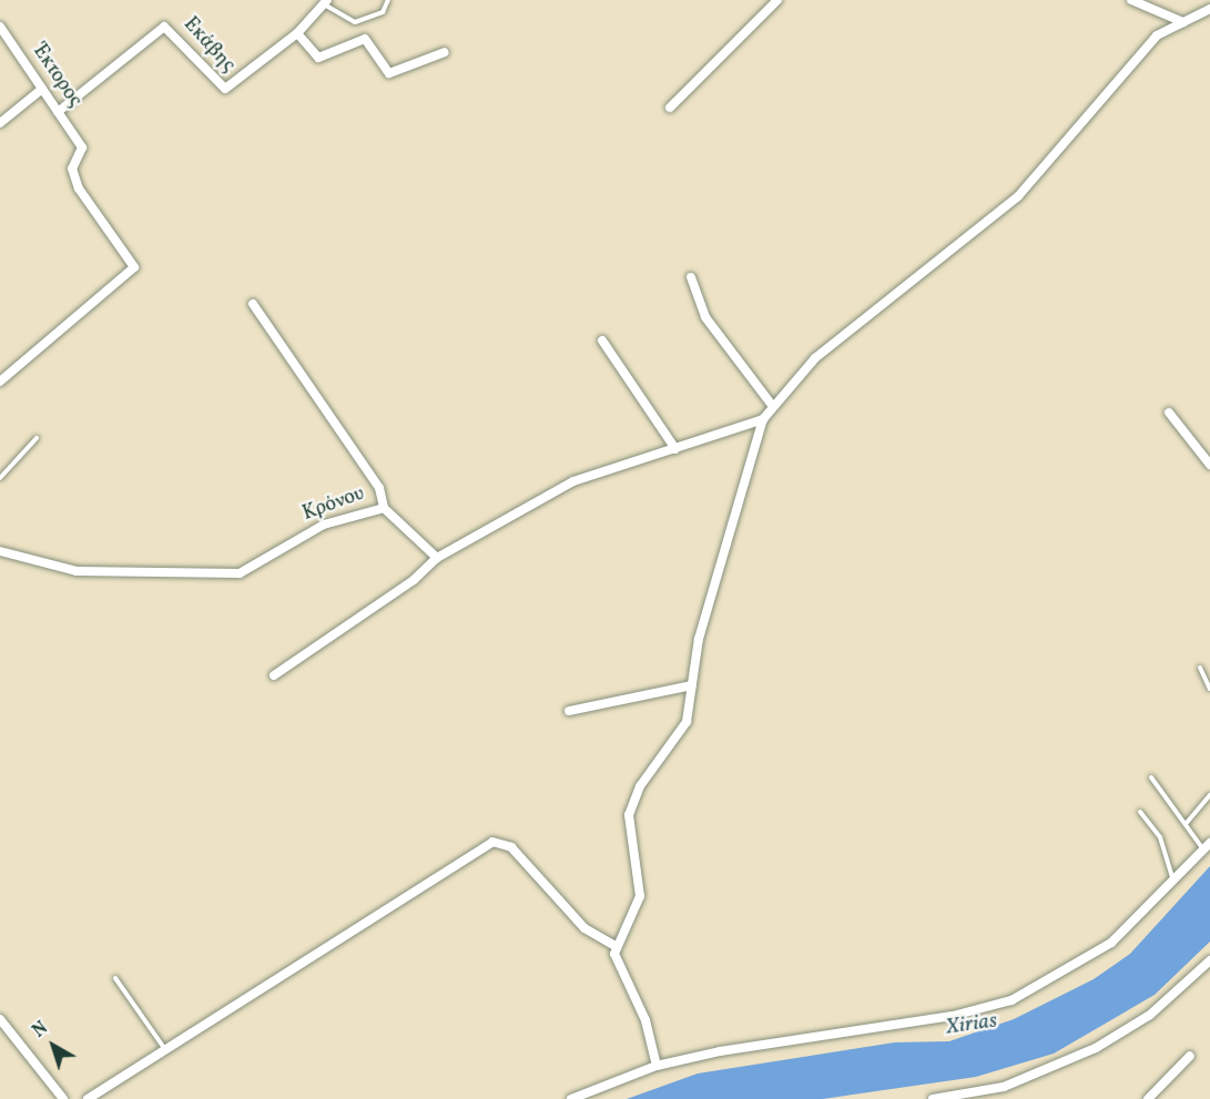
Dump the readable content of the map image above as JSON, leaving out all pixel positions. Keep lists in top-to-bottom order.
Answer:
{
  "streets": {
    "street": ["Εκάβης", "Έκτορος", "Κρόνου"]
  },
  "crossings": [
    ["Εκάβης", "Έκτορος"]
  ],
  "water": ["Xirias"],
  "north": "top left"
}
